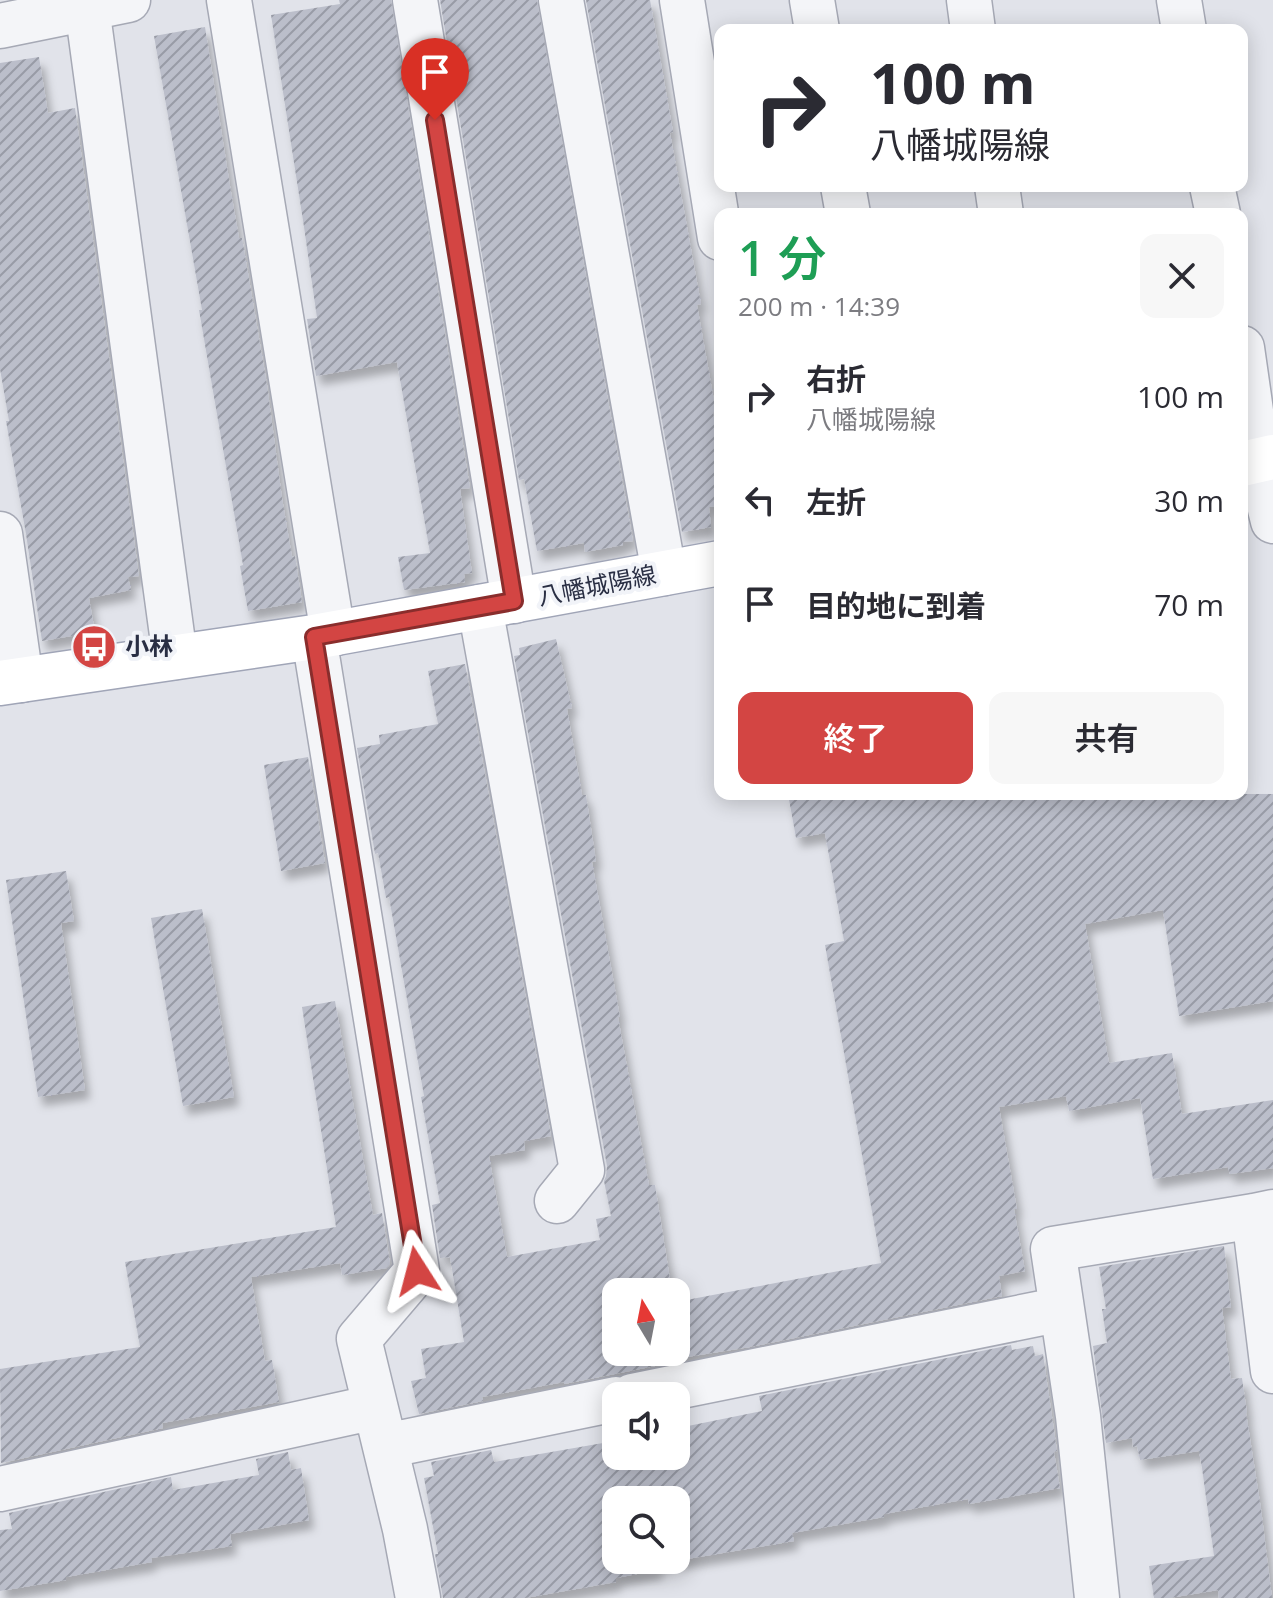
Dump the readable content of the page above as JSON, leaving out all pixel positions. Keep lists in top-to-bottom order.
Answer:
{
  "streets": {
    "main road": ["八幡城陽線"]
  },
  "places": {
    "bus stop": ["小林"]
  },
  "north": "top",
  "page": {
    "turn": ["100 m", "八幡城陽線"],
    "heading": ["1 分", "200 m · 14:39"],
    "list": [
      {
        "name": "右折",
        "note": "八幡城陽線",
        "value": "100 m"
      },
      {
        "name": "左折",
        "value": "30 m"
      },
      {
        "name": "目的地に到着",
        "value": "70 m"
      }
    ],
    "buttons": ["終了", "共有"]
  }
}
